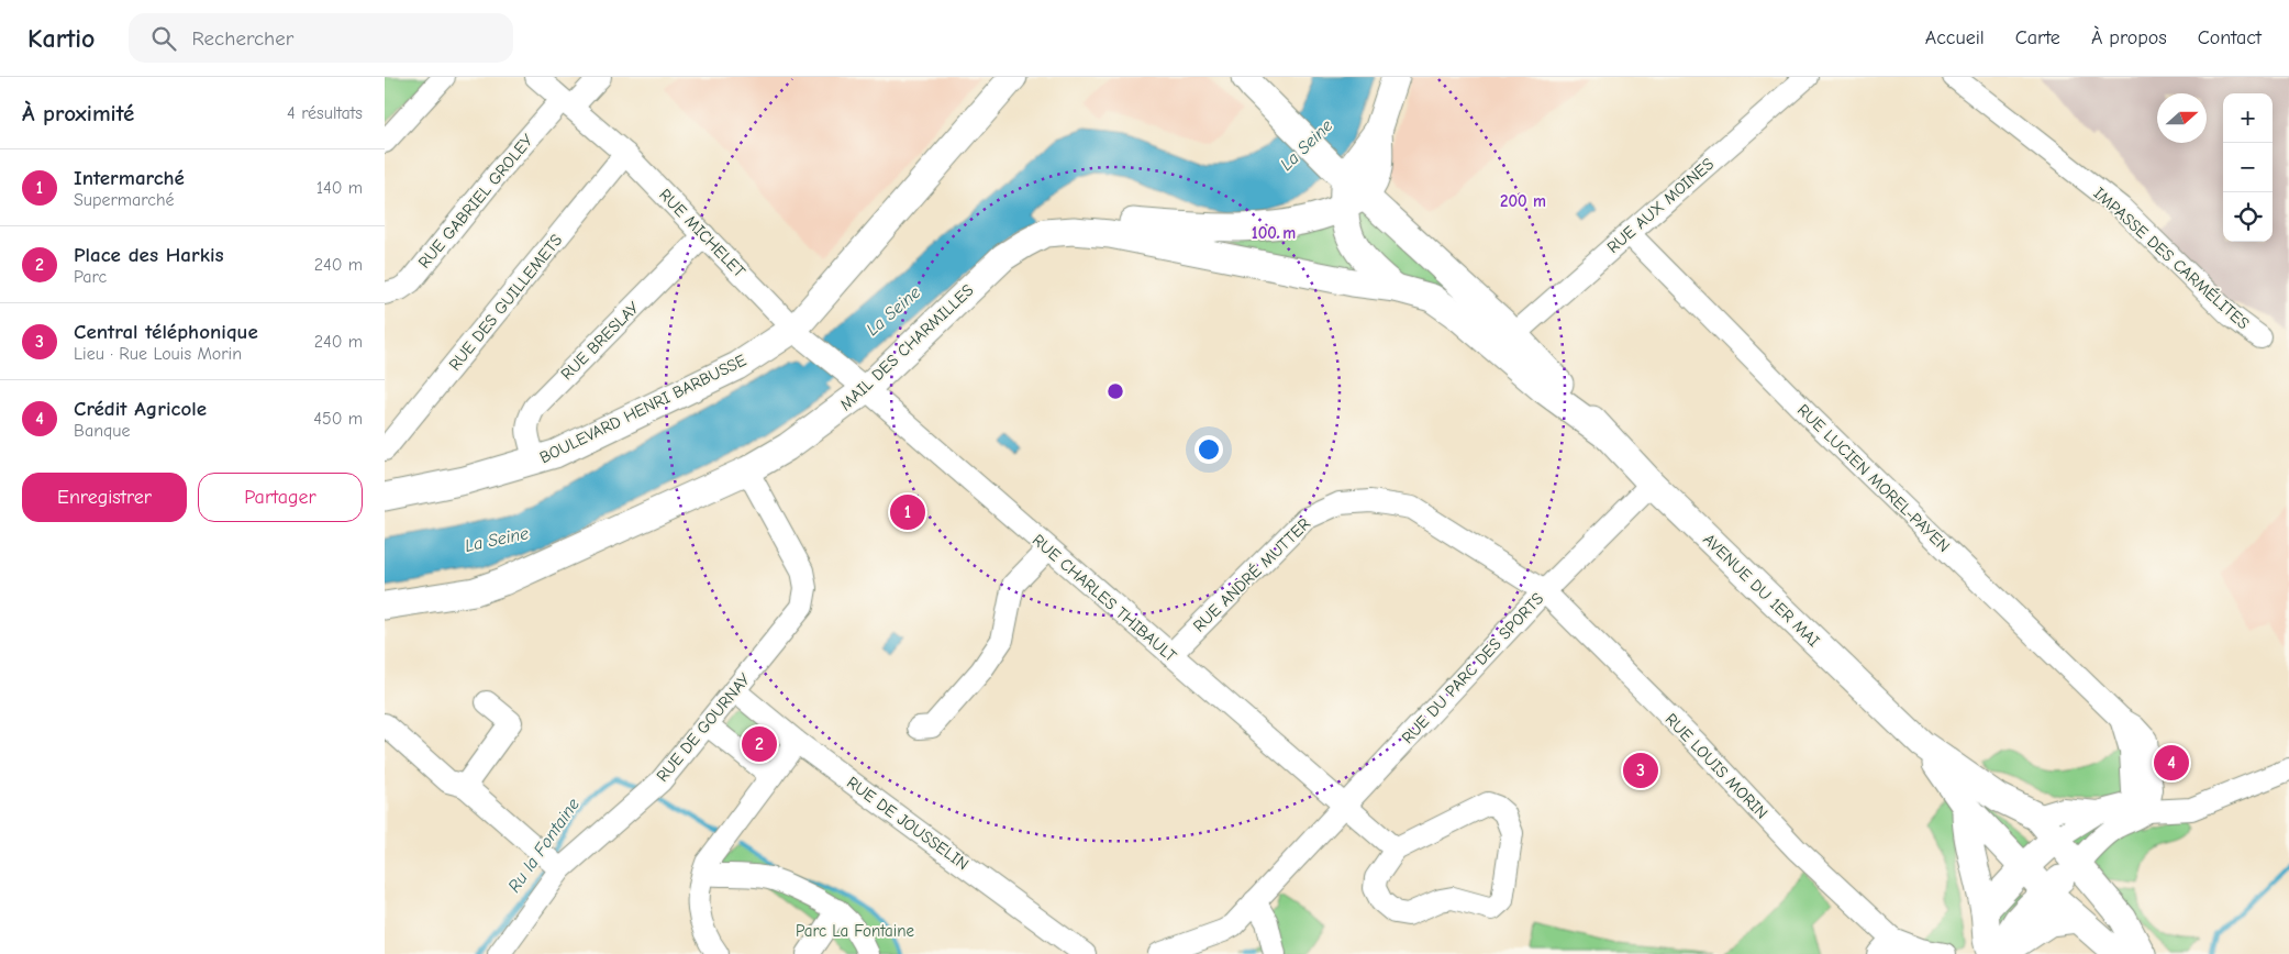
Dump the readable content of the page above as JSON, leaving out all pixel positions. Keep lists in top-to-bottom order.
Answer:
{
  "streets": {
    "main road": ["MAIL DES CHARMILLES", "BOULEVARD HENRI BARBUSSE", "AVENUE DU 1ER MAI"],
    "street": [
      "RUE GABRIEL GROLEY",
      "RUE AUX MOINES",
      "RUE MICHELET",
      "IMPASSE DES CARMÉLITES",
      "RUE DES GUILLEMETS",
      "RUE BRESLAY",
      "RUE LUCIEN MOREL-PAYEN",
      "RUE ANDRÉ MUTTER",
      "RUE CHARLES THIBAULT",
      "RUE DU PARC DES SPORTS",
      "RUE DE GOURNAY",
      "RUE LOUIS MORIN",
      "RUE DE JOUSSELIN"
    ]
  },
  "crossings": [
    ["RUE GABRIEL GROLEY", "RUE MICHELET"],
    ["RUE AUX MOINES", "RUE LUCIEN MOREL-PAYEN"],
    ["RUE AUX MOINES", "AVENUE DU 1ER MAI"],
    ["RUE MICHELET", "RUE DES GUILLEMETS"],
    ["RUE MICHELET", "RUE BRESLAY"],
    ["RUE MICHELET", "MAIL DES CHARMILLES"],
    ["RUE MICHELET", "BOULEVARD HENRI BARBUSSE"],
    ["RUE MICHELET", "RUE CHARLES THIBAULT"],
    ["RUE BRESLAY", "BOULEVARD HENRI BARBUSSE"],
    ["MAIL DES CHARMILLES", "AVENUE DU 1ER MAI"],
    ["MAIL DES CHARMILLES", "RUE CHARLES THIBAULT"],
    ["MAIL DES CHARMILLES", "RUE DE GOURNAY"],
    ["RUE ANDRÉ MUTTER", "RUE CHARLES THIBAULT"],
    ["RUE ANDRÉ MUTTER", "RUE DU PARC DES SPORTS"],
    ["RUE ANDRÉ MUTTER", "RUE LOUIS MORIN"],
    ["AVENUE DU 1ER MAI", "RUE DU PARC DES SPORTS"],
    ["RUE CHARLES THIBAULT", "RUE DU PARC DES SPORTS"],
    ["RUE DU PARC DES SPORTS", "RUE LOUIS MORIN"],
    ["RUE DE GOURNAY", "RUE DE JOUSSELIN"]
  ],
  "water": ["La Seine", "Ru la Fontaine"],
  "parks": ["Parc La Fontaine"],
  "north": "right",
  "page": {
    "header": "Kartio",
    "search": "Rechercher",
    "nav": [
      "Accueil",
      "Carte",
      "À propos",
      "Contact"
    ],
    "heading": ["À proximité", "4 résultats"],
    "map_buttons": ["+", "−"],
    "list": [
      {
        "mark": "1",
        "name": "Intermarché",
        "note": "Supermarché",
        "value": "140 m"
      },
      {
        "mark": "2",
        "name": "Place des Harkis",
        "note": "Parc",
        "value": "240 m"
      },
      {
        "mark": "3",
        "name": "Central téléphonique",
        "note": "Lieu · Rue Louis Morin",
        "value": "240 m"
      },
      {
        "mark": "4",
        "name": "Crédit Agricole",
        "note": "Banque",
        "value": "450 m"
      }
    ],
    "buttons": ["Enregistrer", "Partager"],
    "pins": [
      "1",
      "2",
      "4",
      "3"
    ]
  },
  "rings": ["200 m", "100 m"]
}
